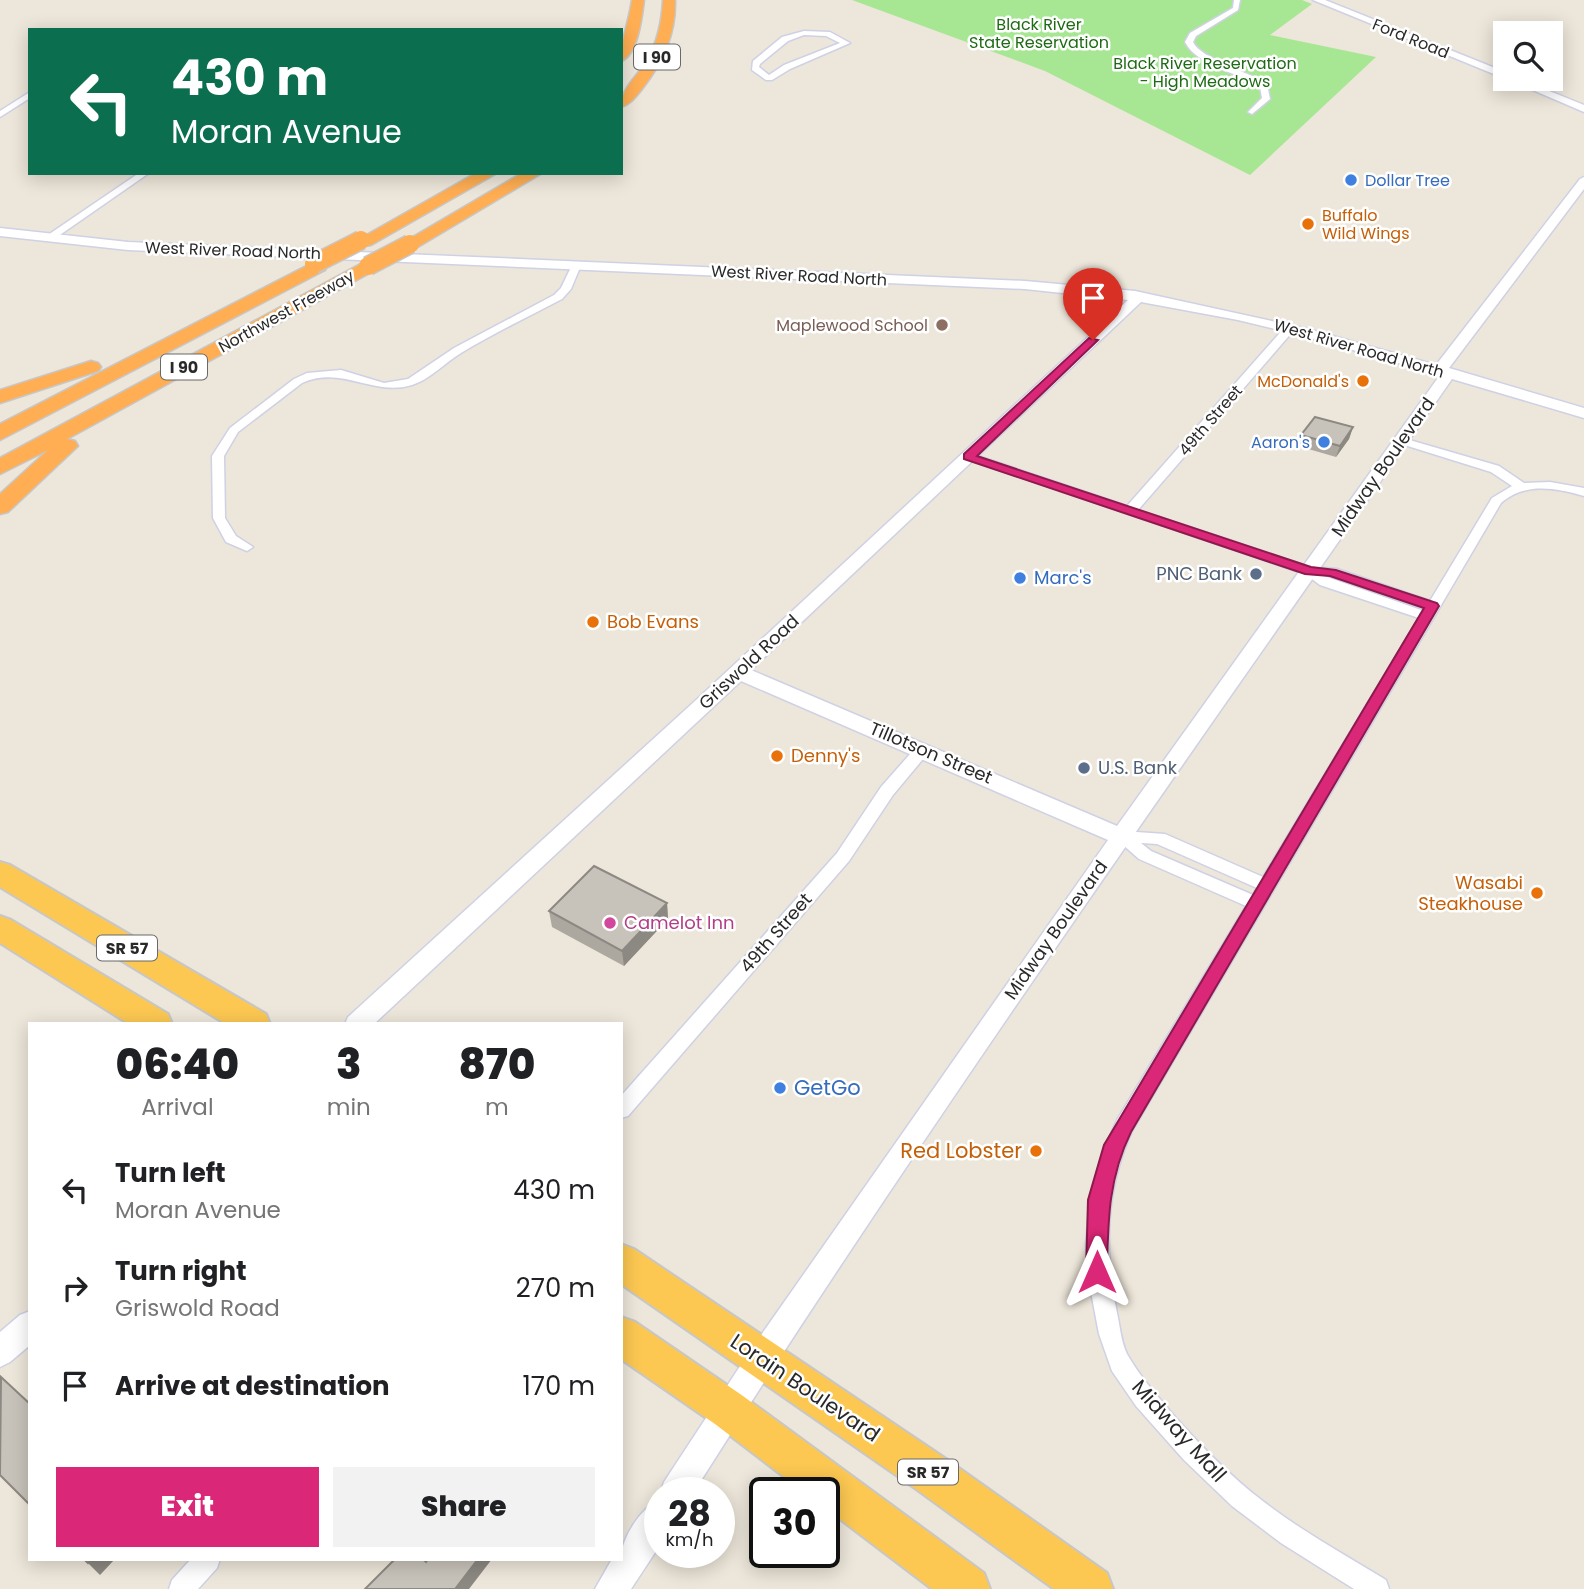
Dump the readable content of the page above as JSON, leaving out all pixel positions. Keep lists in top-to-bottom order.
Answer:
{
  "streets": {
    "highway": [
      "I 90",
      "Northwest Freeway",
      "SR 57",
      "Lorain Boulevard"
    ],
    "street": [
      "Ford Road",
      "West River Road North",
      "49th Street",
      "Midway Boulevard",
      "Griswold Road",
      "Tillotson Street",
      "Midway Mall"
    ]
  },
  "crossings": [
    ["West River Road North", "49th Street"],
    ["West River Road North", "Midway Boulevard"],
    ["West River Road North", "Griswold Road"],
    ["49th Street", "Tillotson Street"],
    ["Midway Boulevard", "Tillotson Street"],
    ["Midway Boulevard", "Lorain Boulevard"],
    ["Griswold Road", "Tillotson Street"],
    ["Tillotson Street", "Midway Mall"]
  ],
  "parks": ["Black River State Reservation", "Black River Reservation - High Meadows"],
  "places": [
    "Dollar Tree",
    "Buffalo Wild Wings",
    "Maplewood School",
    "McDonald's",
    "Aaron's",
    "PNC Bank",
    "Marc's",
    "Bob Evans",
    "Denny's",
    "U.S. Bank",
    "Wasabi Steakhouse",
    "Camelot Inn",
    "GetGo",
    "Red Lobster"
  ],
  "page": {
    "turn": ["430 m", "Moran Avenue"],
    "eta": [
      "06:40",
      "Arrival",
      "3",
      "min",
      "870",
      "m"
    ],
    "list": [
      {
        "name": "Turn left",
        "note": "Moran Avenue",
        "value": "430 m"
      },
      {
        "name": "Turn right",
        "note": "Griswold Road",
        "value": "270 m"
      },
      {
        "name": "Arrive at destination",
        "value": "170 m"
      }
    ],
    "buttons": ["Exit", "Share"],
    "speed": "28 km/h",
    "limit": "30"
  }
}
